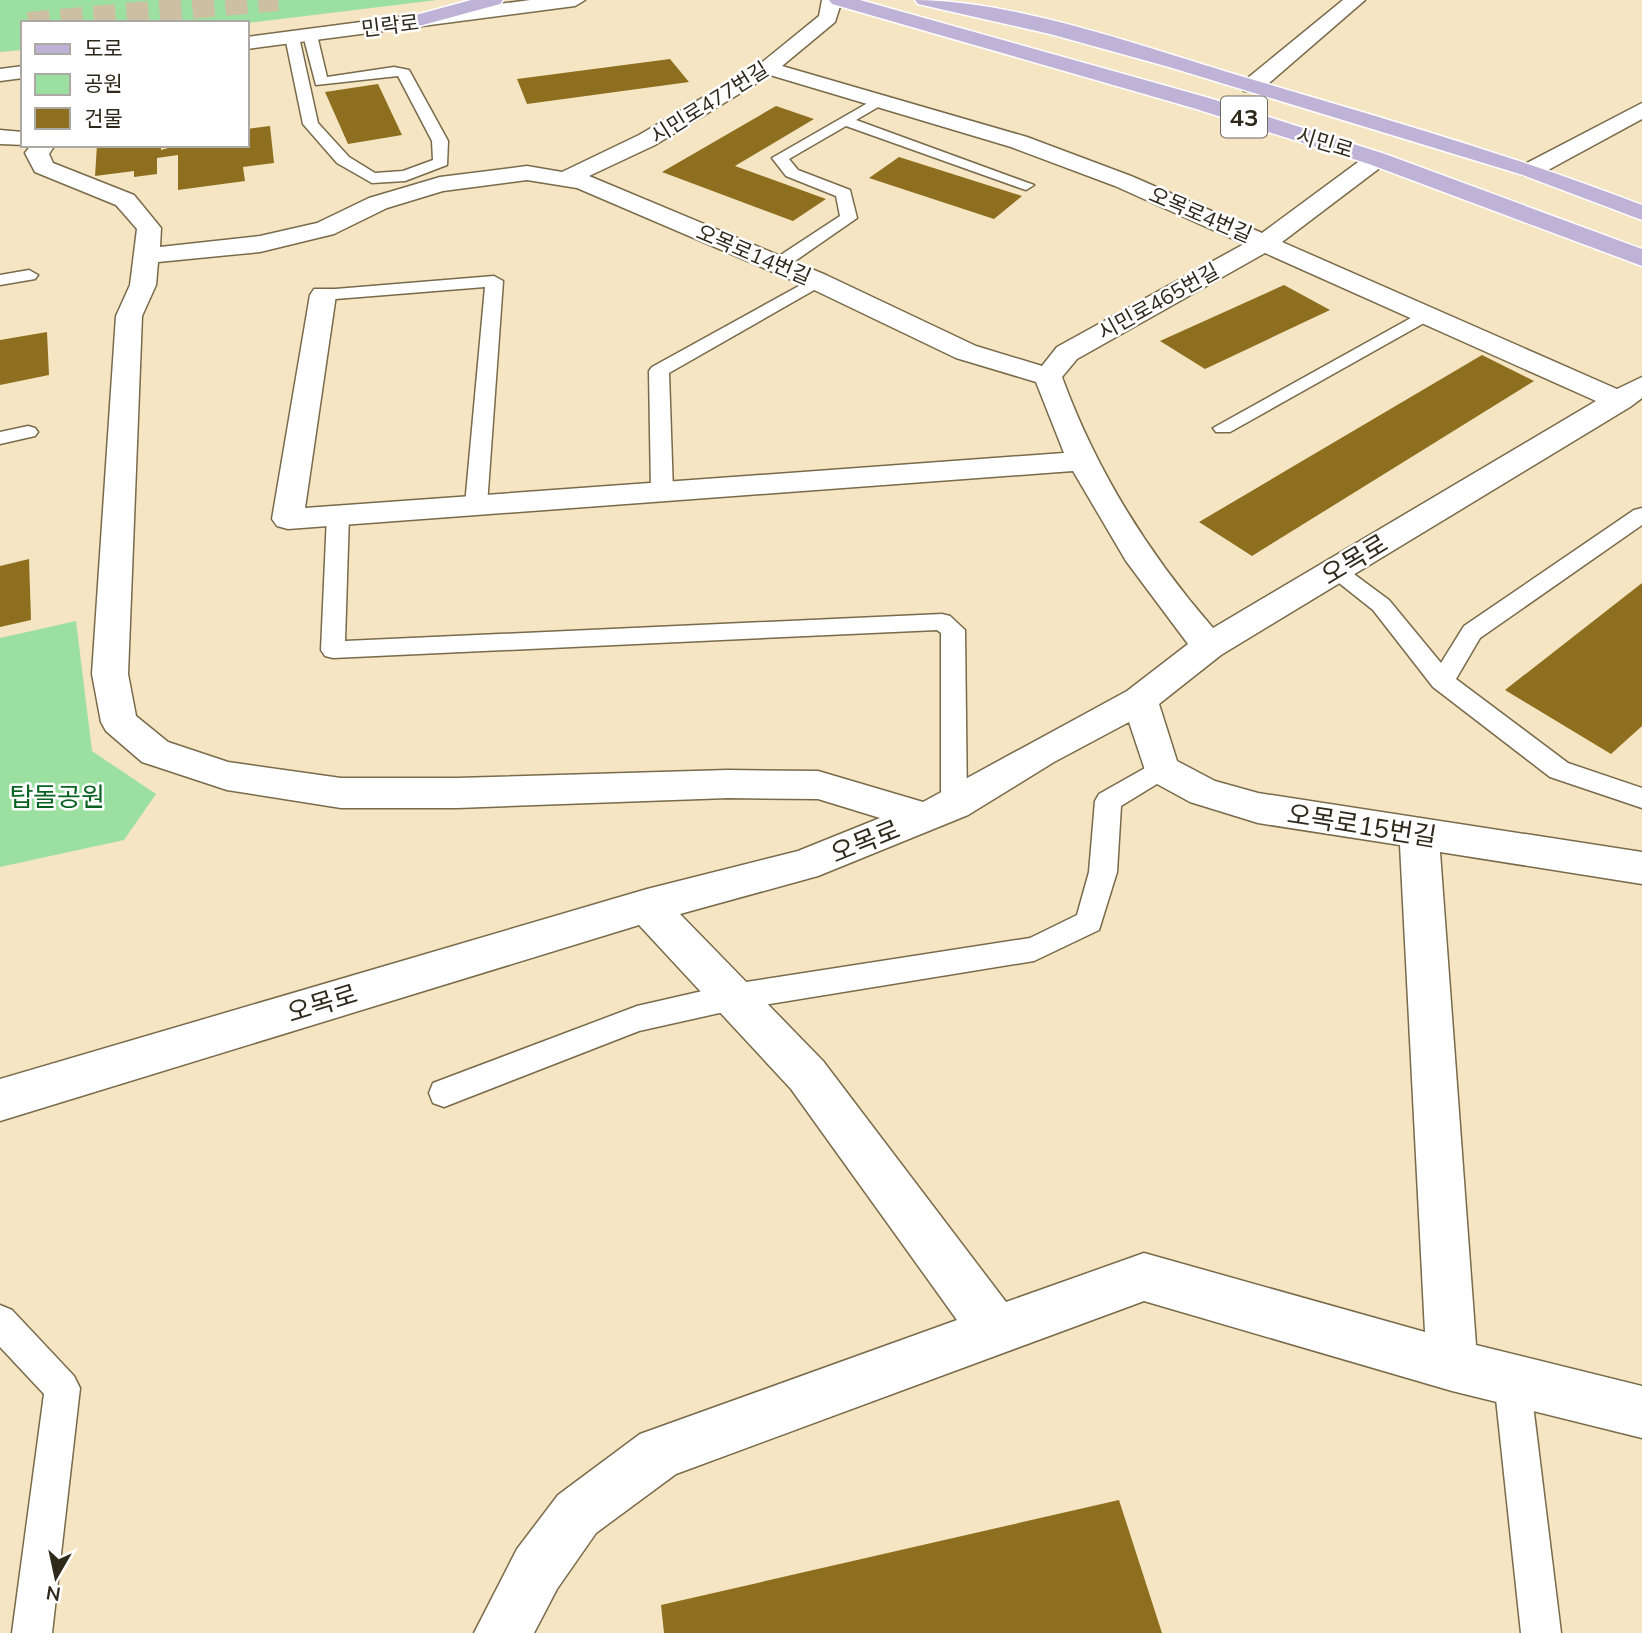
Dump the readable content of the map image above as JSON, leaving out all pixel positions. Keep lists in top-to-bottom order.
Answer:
{
  "streets": {
    "main road": ["43", "시민로"],
    "street": [
      "민락로",
      "시민로477번길",
      "오목로4번길",
      "오목로14번길",
      "시민로465번길",
      "오목로",
      "오목로15번길"
    ]
  },
  "crossings": [
    ["시민로477번길", "오목로4번길"],
    ["시민로477번길", "오목로14번길"],
    ["시민로", "시민로465번길"],
    ["오목로4번길", "시민로465번길"],
    ["오목로4번길", "오목로"],
    ["오목로14번길", "시민로465번길"]
  ],
  "parks": ["탑돌공원"],
  "legend": ["도로", "공원", "건물"],
  "north": "bottom"
}
